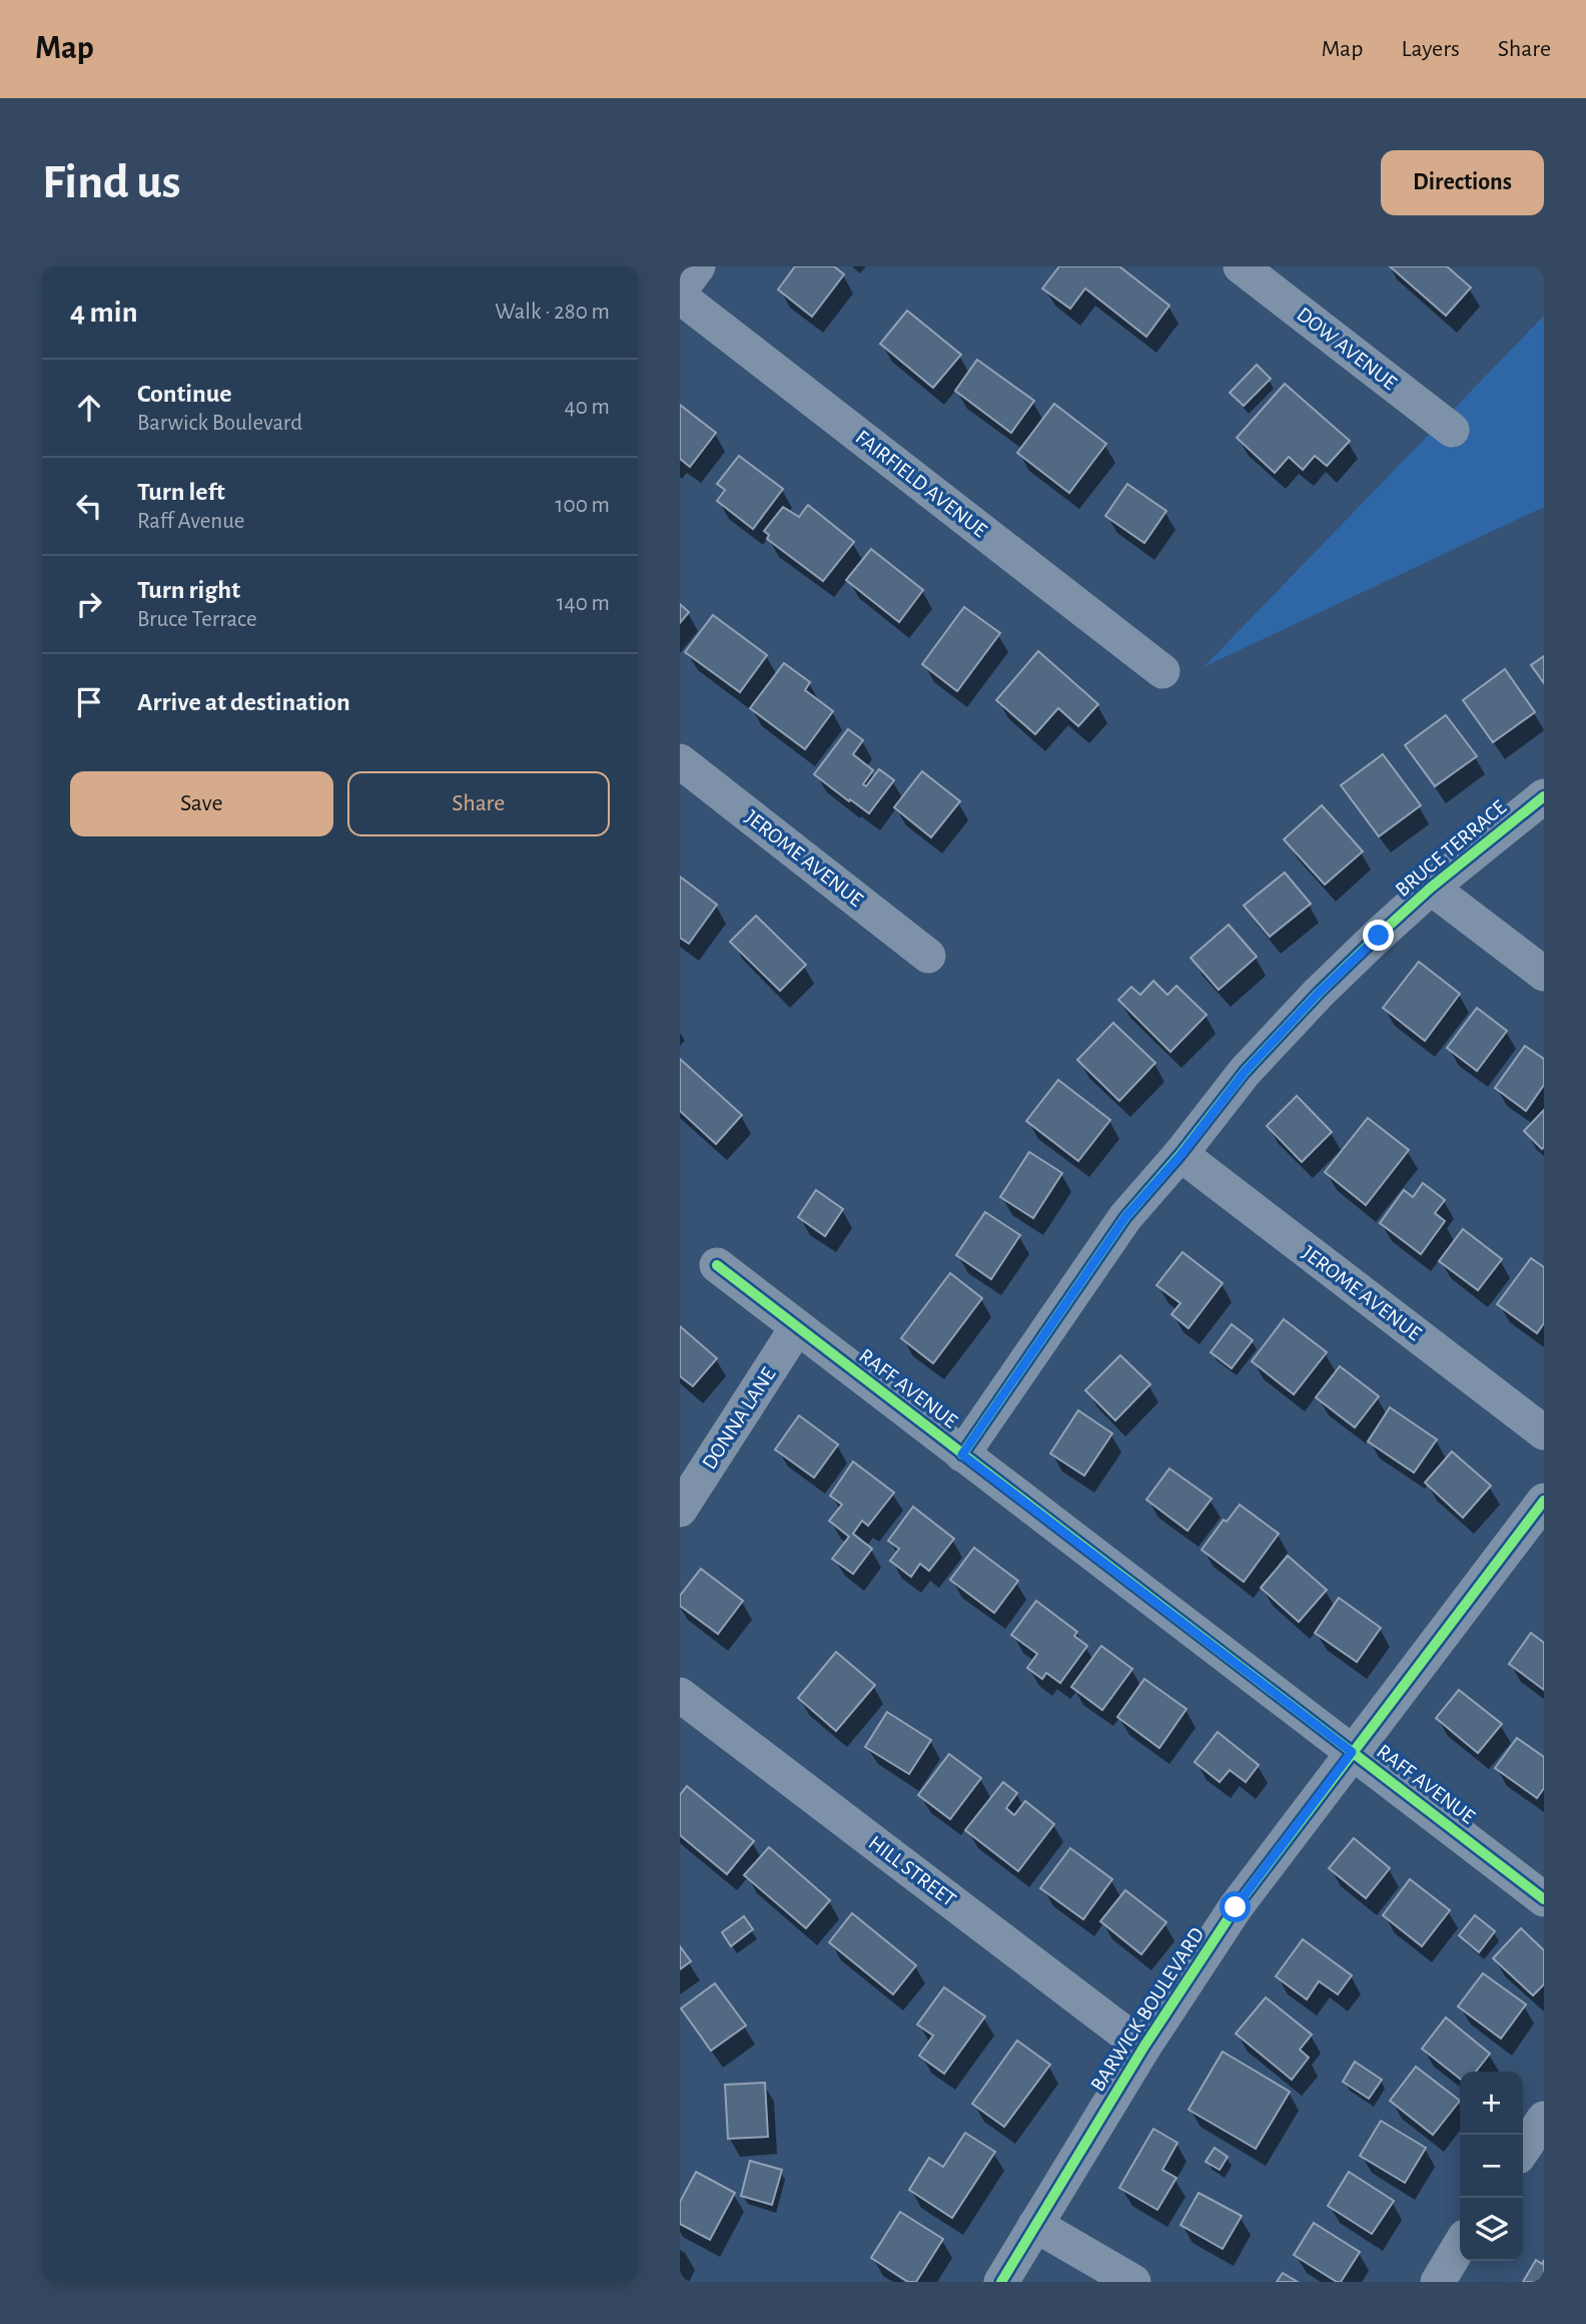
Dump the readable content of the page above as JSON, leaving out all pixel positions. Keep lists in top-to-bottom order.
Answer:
{
  "streets": {
    "street": [
      "DOW AVENUE",
      "FAIRFIELD AVENUE",
      "BRUCE TERRACE",
      "JEROME AVENUE",
      "RAFF AVENUE",
      "DONNA LANE",
      "HILL STREET",
      "BARWICK BOULEVARD"
    ]
  },
  "crossings": [
    ["BRUCE TERRACE", "JEROME AVENUE"],
    ["BRUCE TERRACE", "RAFF AVENUE"],
    ["RAFF AVENUE", "DONNA LANE"],
    ["RAFF AVENUE", "BARWICK BOULEVARD"],
    ["HILL STREET", "BARWICK BOULEVARD"]
  ],
  "page": {
    "header": "Map",
    "nav": ["Map", "Layers", "Share"],
    "buttons": [
      "Directions",
      ["Save", "Share"]
    ],
    "title": "Find us",
    "heading": ["4 min", "Walk · 280 m"],
    "list": [
      ["Continue", "Barwick Boulevard", "40 m"],
      ["Turn left", "Raff Avenue", "100 m"],
      ["Turn right", "Bruce Terrace", "140 m"],
      "Arrive at destination"
    ],
    "map_buttons": ["+", "−"]
  }
}
